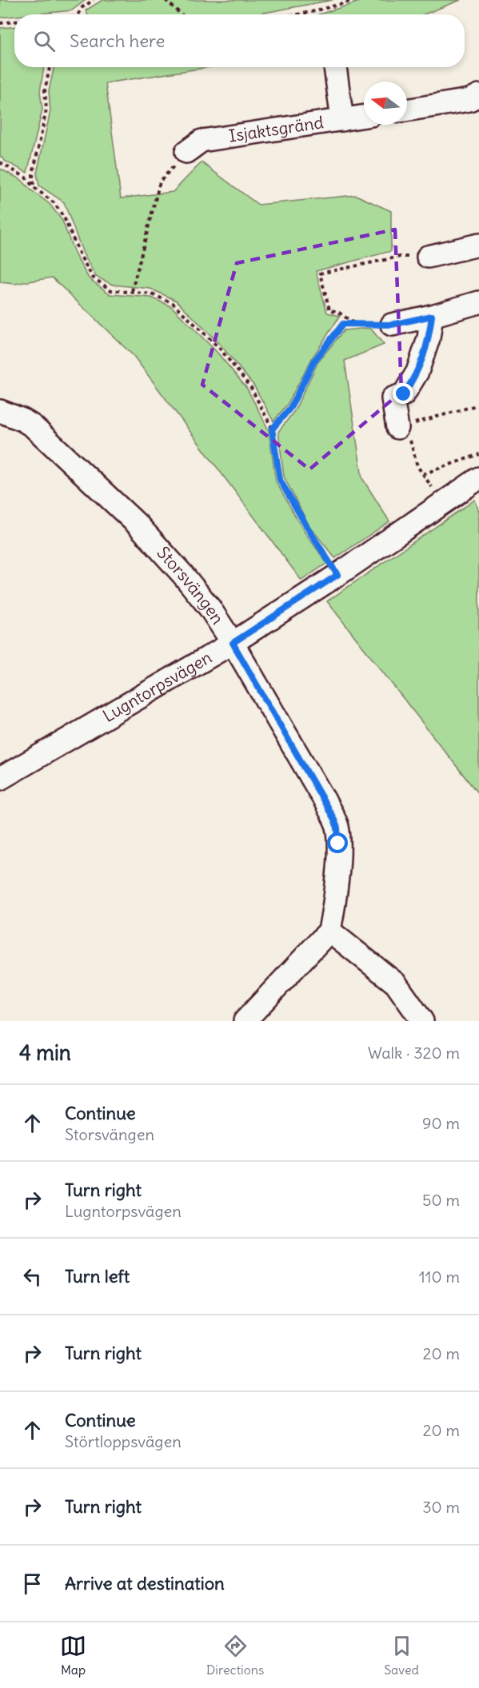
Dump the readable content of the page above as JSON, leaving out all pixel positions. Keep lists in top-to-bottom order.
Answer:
{
  "streets": {
    "street": ["Isjaktsgränd", "Storsvängen", "Lugntorpsvägen"]
  },
  "crossings": [
    ["Storsvängen", "Lugntorpsvägen"]
  ],
  "north": "left",
  "page": {
    "search": "Search here",
    "heading": ["4 min", "Walk · 320 m"],
    "list": [
      ["Continue", "Storsvängen", "90 m"],
      ["Turn right", "Lugntorpsvägen", "50 m"],
      ["Turn left", "110 m"],
      ["Turn right", "20 m"],
      ["Continue", "Störtloppsvägen", "20 m"],
      ["Turn right", "30 m"],
      "Arrive at destination"
    ],
    "nav": ["Map", "Directions", "Saved"]
  }
}
